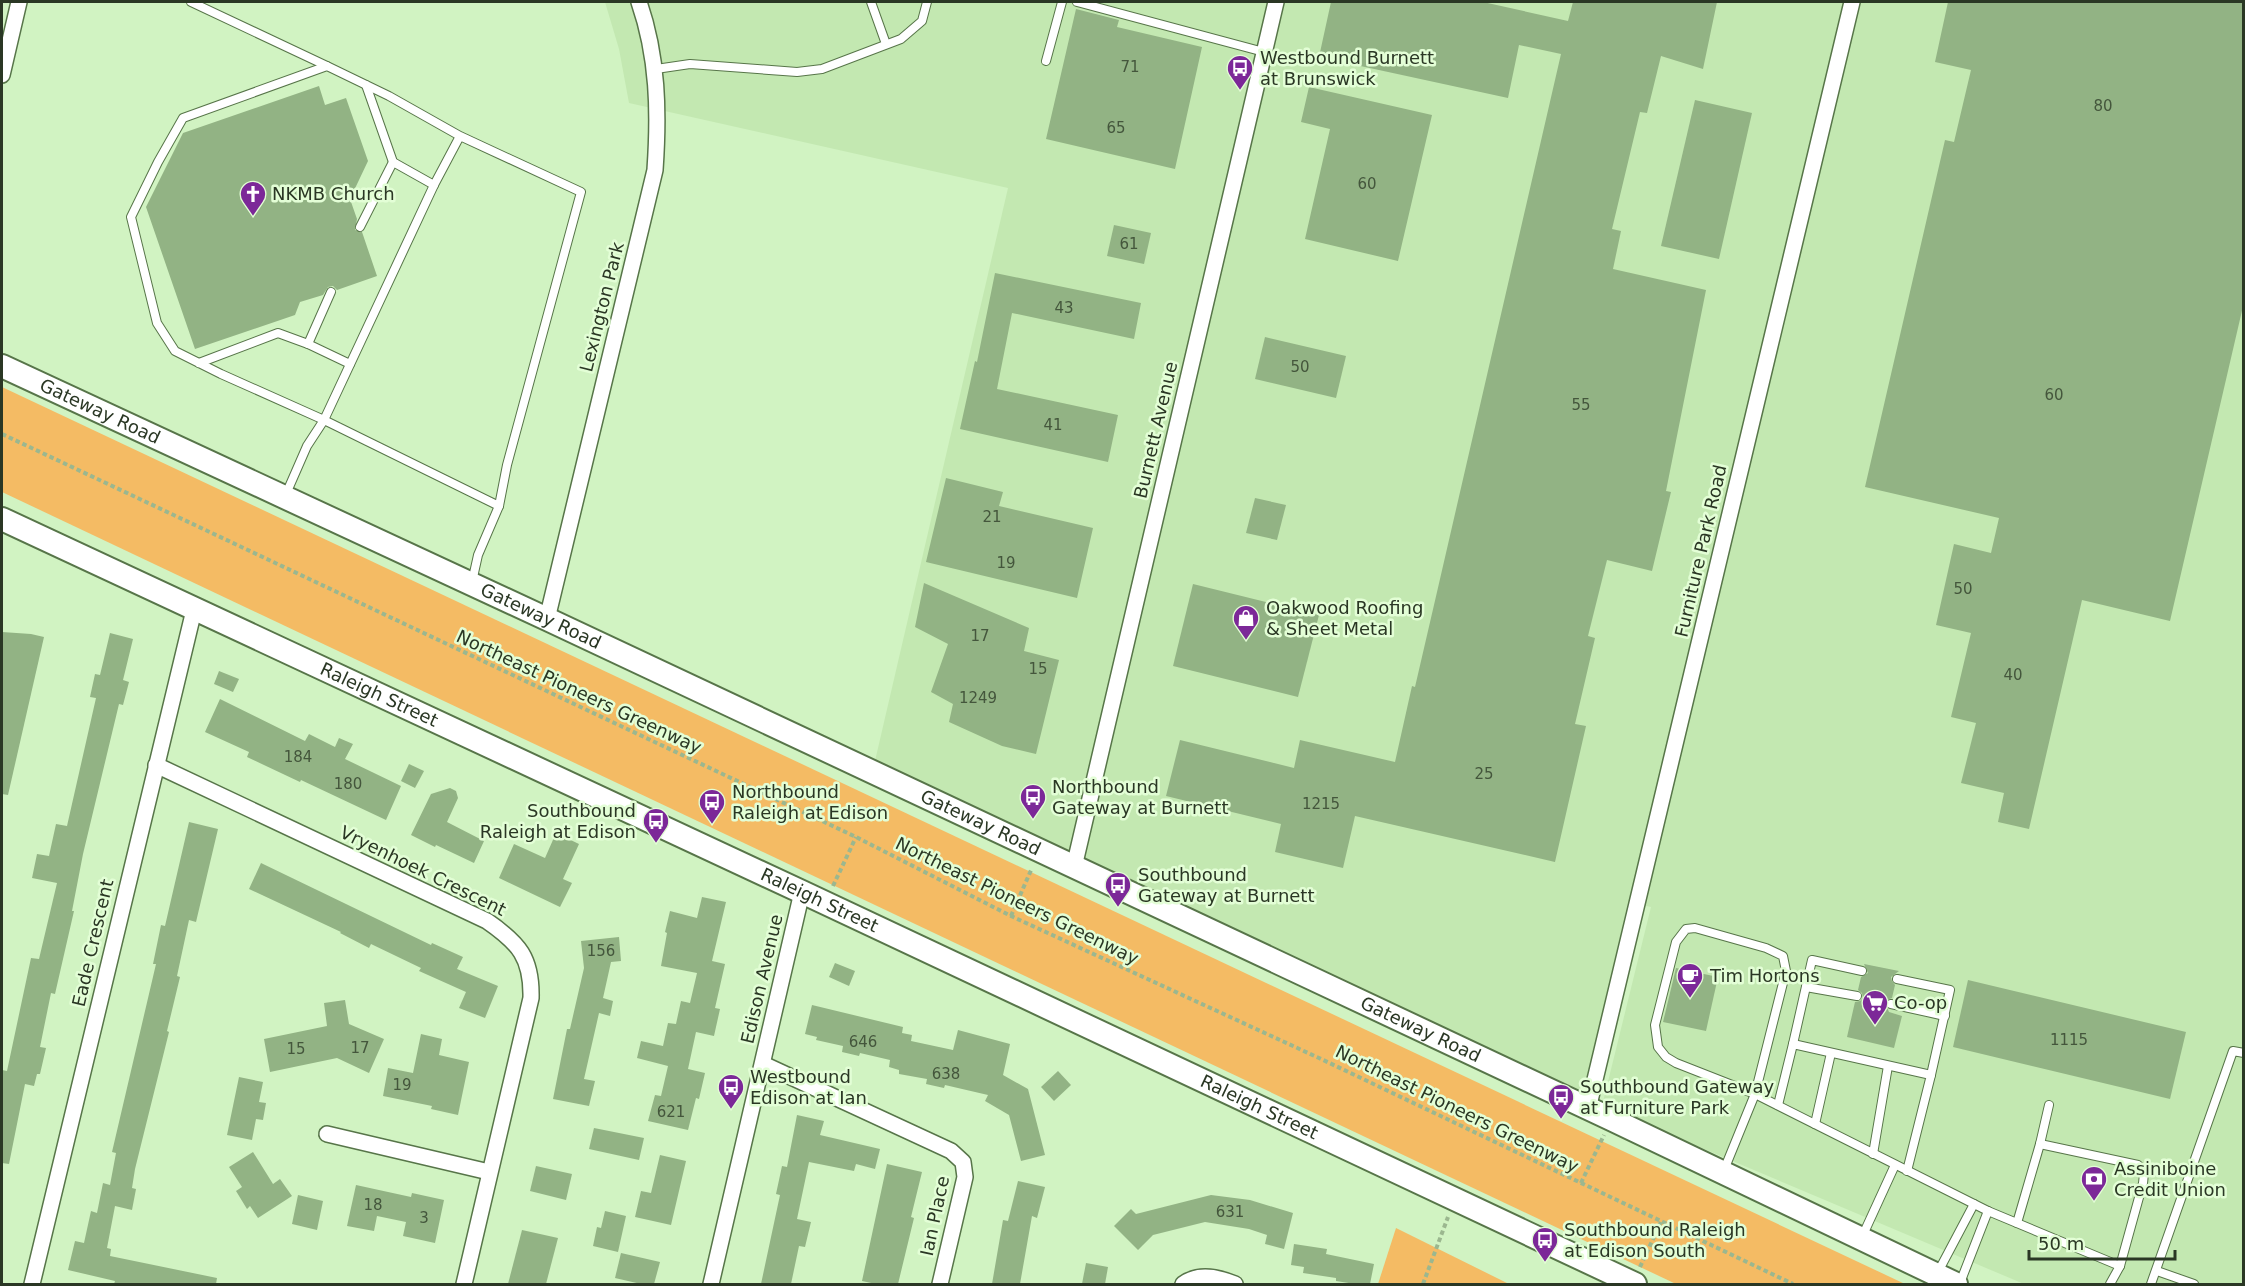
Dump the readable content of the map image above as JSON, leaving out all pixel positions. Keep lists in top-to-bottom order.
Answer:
{
  "streets": {
    "main road": ["Gateway Road", "Raleigh Street"],
    "street": [
      "Lexington Park",
      "Burnett Avenue",
      "Furniture Park Road",
      "Vryenhoek Crescent",
      "Eade Crescent",
      "Edison Avenue",
      "Ian Place"
    ],
    "path": ["Northeast Pioneers Greenway"]
  },
  "crossings": [
    ["Lexington Park", "Gateway Road"],
    ["Gateway Road", "Burnett Avenue"],
    ["Gateway Road", "Furniture Park Road"],
    ["Raleigh Street", "Eade Crescent"],
    ["Raleigh Street", "Edison Avenue"],
    ["Vryenhoek Crescent", "Eade Crescent"],
    ["Edison Avenue", "Ian Place"]
  ],
  "places": {
    "bus stop": [
      "Westbound Burnett at Brunswick",
      "Northbound Gateway at Burnett",
      "Northbound Raleigh at Edison",
      "Southbound Raleigh at Edison",
      "Southbound Gateway at Burnett",
      "Westbound Edison at Ian",
      "Southbound Gateway at Furniture Park",
      "Southbound Raleigh at Edison South"
    ],
    "church": ["NKMB Church"],
    "shop": ["Oakwood Roofing & Sheet Metal"],
    "cafe": ["Tim Hortons"],
    "supermarket": ["Co-op"],
    "bank": ["Assiniboine Credit Union"]
  },
  "house_numbers": [
    "71",
    "80",
    "65",
    "60",
    "61",
    "43",
    "50",
    "60",
    "55",
    "41",
    "21",
    "19",
    "50",
    "17",
    "15",
    "40",
    "1249",
    "184",
    "25",
    "180",
    "1215",
    "156",
    "1115",
    "646",
    "17",
    "15",
    "638",
    "19",
    "621",
    "18",
    "631",
    "3"
  ],
  "scale_bar": "50 m"
}
